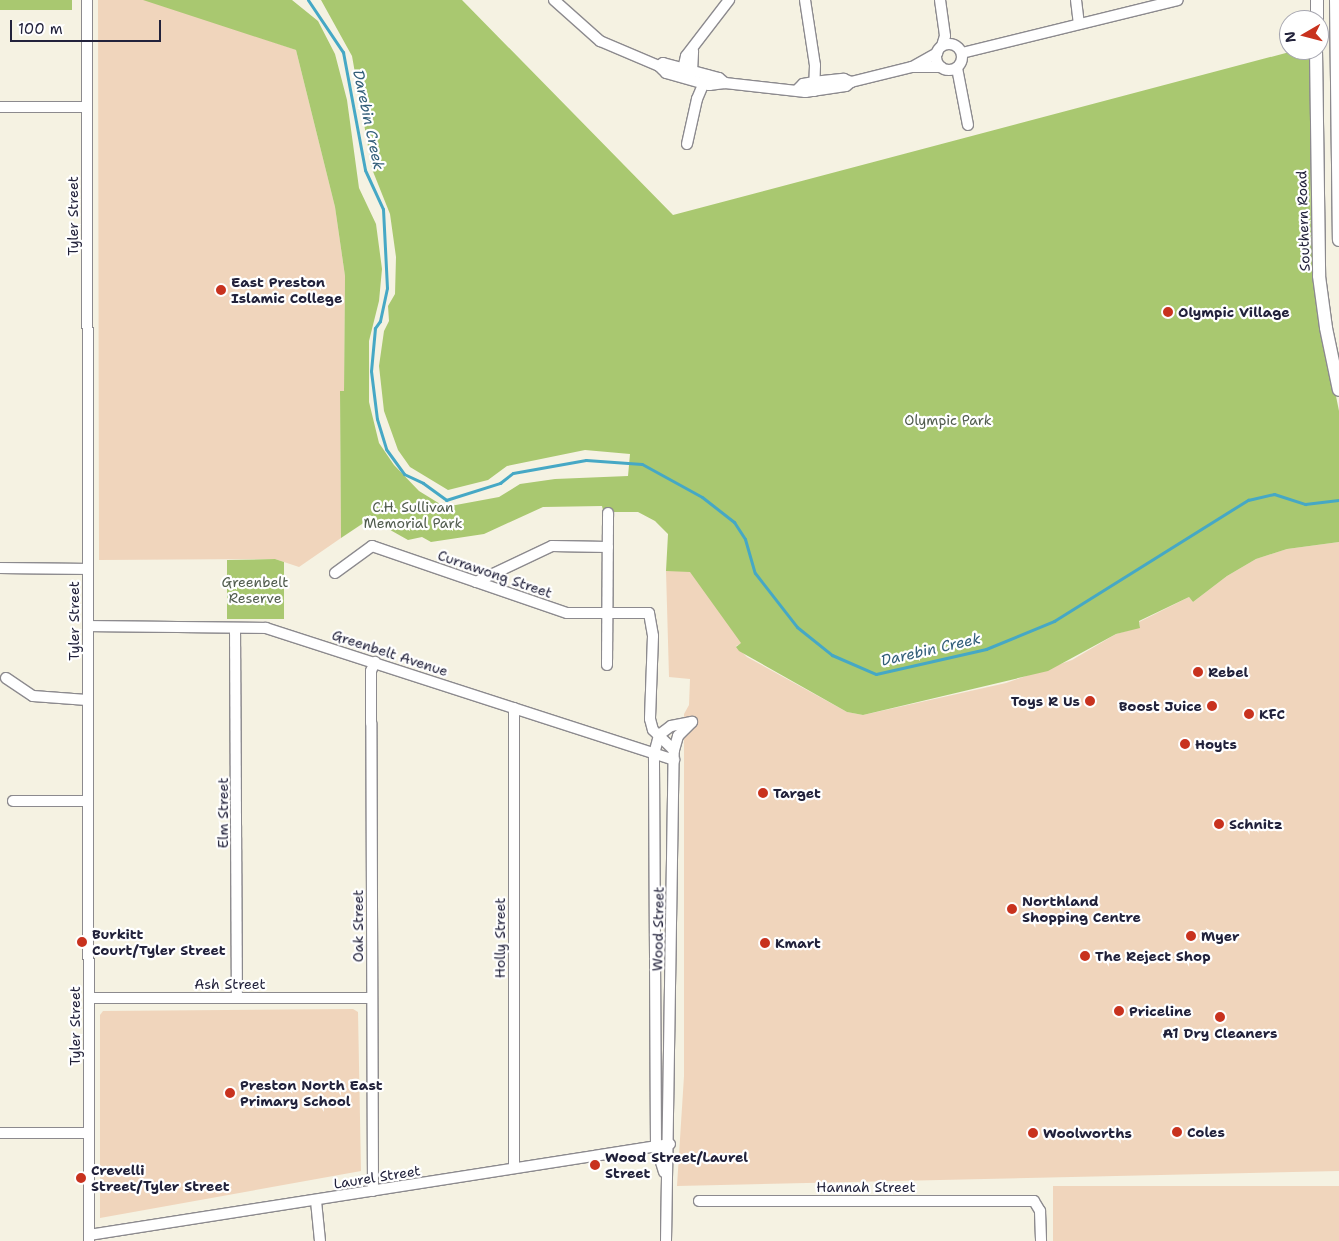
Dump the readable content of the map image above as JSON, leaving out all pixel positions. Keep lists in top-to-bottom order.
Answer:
{
  "streets": {
    "main road": ["Southern Road"],
    "street": [
      "Tyler Street",
      "Currawong Street",
      "Greenbelt Avenue",
      "Elm Street",
      "Oak Street",
      "Wood Street",
      "Holly Street",
      "Ash Street",
      "Laurel Street",
      "Hannah Street"
    ]
  },
  "crossings": [
    ["Tyler Street", "Greenbelt Avenue"],
    ["Tyler Street", "Ash Street"],
    ["Tyler Street", "Laurel Street"],
    ["Currawong Street", "Wood Street"],
    ["Greenbelt Avenue", "Elm Street"],
    ["Greenbelt Avenue", "Oak Street"],
    ["Greenbelt Avenue", "Wood Street"],
    ["Greenbelt Avenue", "Holly Street"],
    ["Elm Street", "Ash Street"],
    ["Oak Street", "Ash Street"],
    ["Oak Street", "Laurel Street"],
    ["Wood Street", "Laurel Street"],
    ["Holly Street", "Laurel Street"]
  ],
  "water": ["Darebin Creek"],
  "parks": ["Olympic Park", "C.H. Sullivan Memorial Park", "Greenbelt Reserve"],
  "places": [
    "East Preston Islamic College",
    "Olympic Village",
    "Rebel",
    "Toys R Us",
    "Boost Juice",
    "KFC",
    "Hoyts",
    "Target",
    "Schnitz",
    "Northland Shopping Centre",
    "Myer",
    "Burkitt Court/Tyler Street",
    "Kmart",
    "The Reject Shop",
    "Priceline",
    "A1 Dry Cleaners",
    "Preston North East Primary School",
    "Coles",
    "Woolworths",
    "Wood Street/Laurel Street",
    "Crevelli Street/Tyler Street"
  ],
  "scale_bar": "100 m",
  "north": "left"
}
